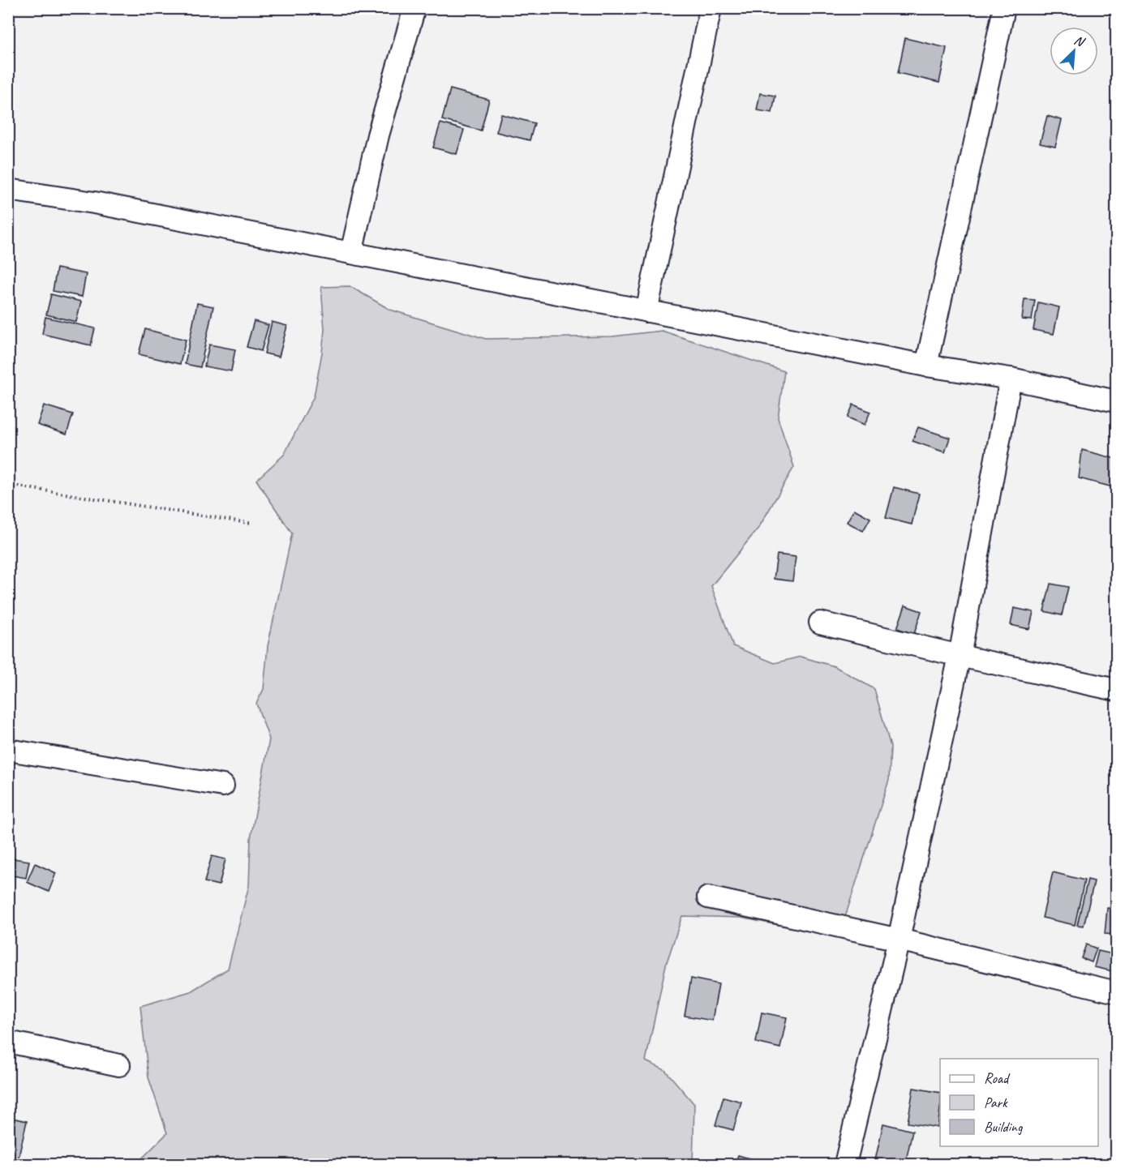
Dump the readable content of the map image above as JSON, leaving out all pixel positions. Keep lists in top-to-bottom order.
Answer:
{
  "legend": ["Road", "Park", "Building"],
  "north": "top right"
}
